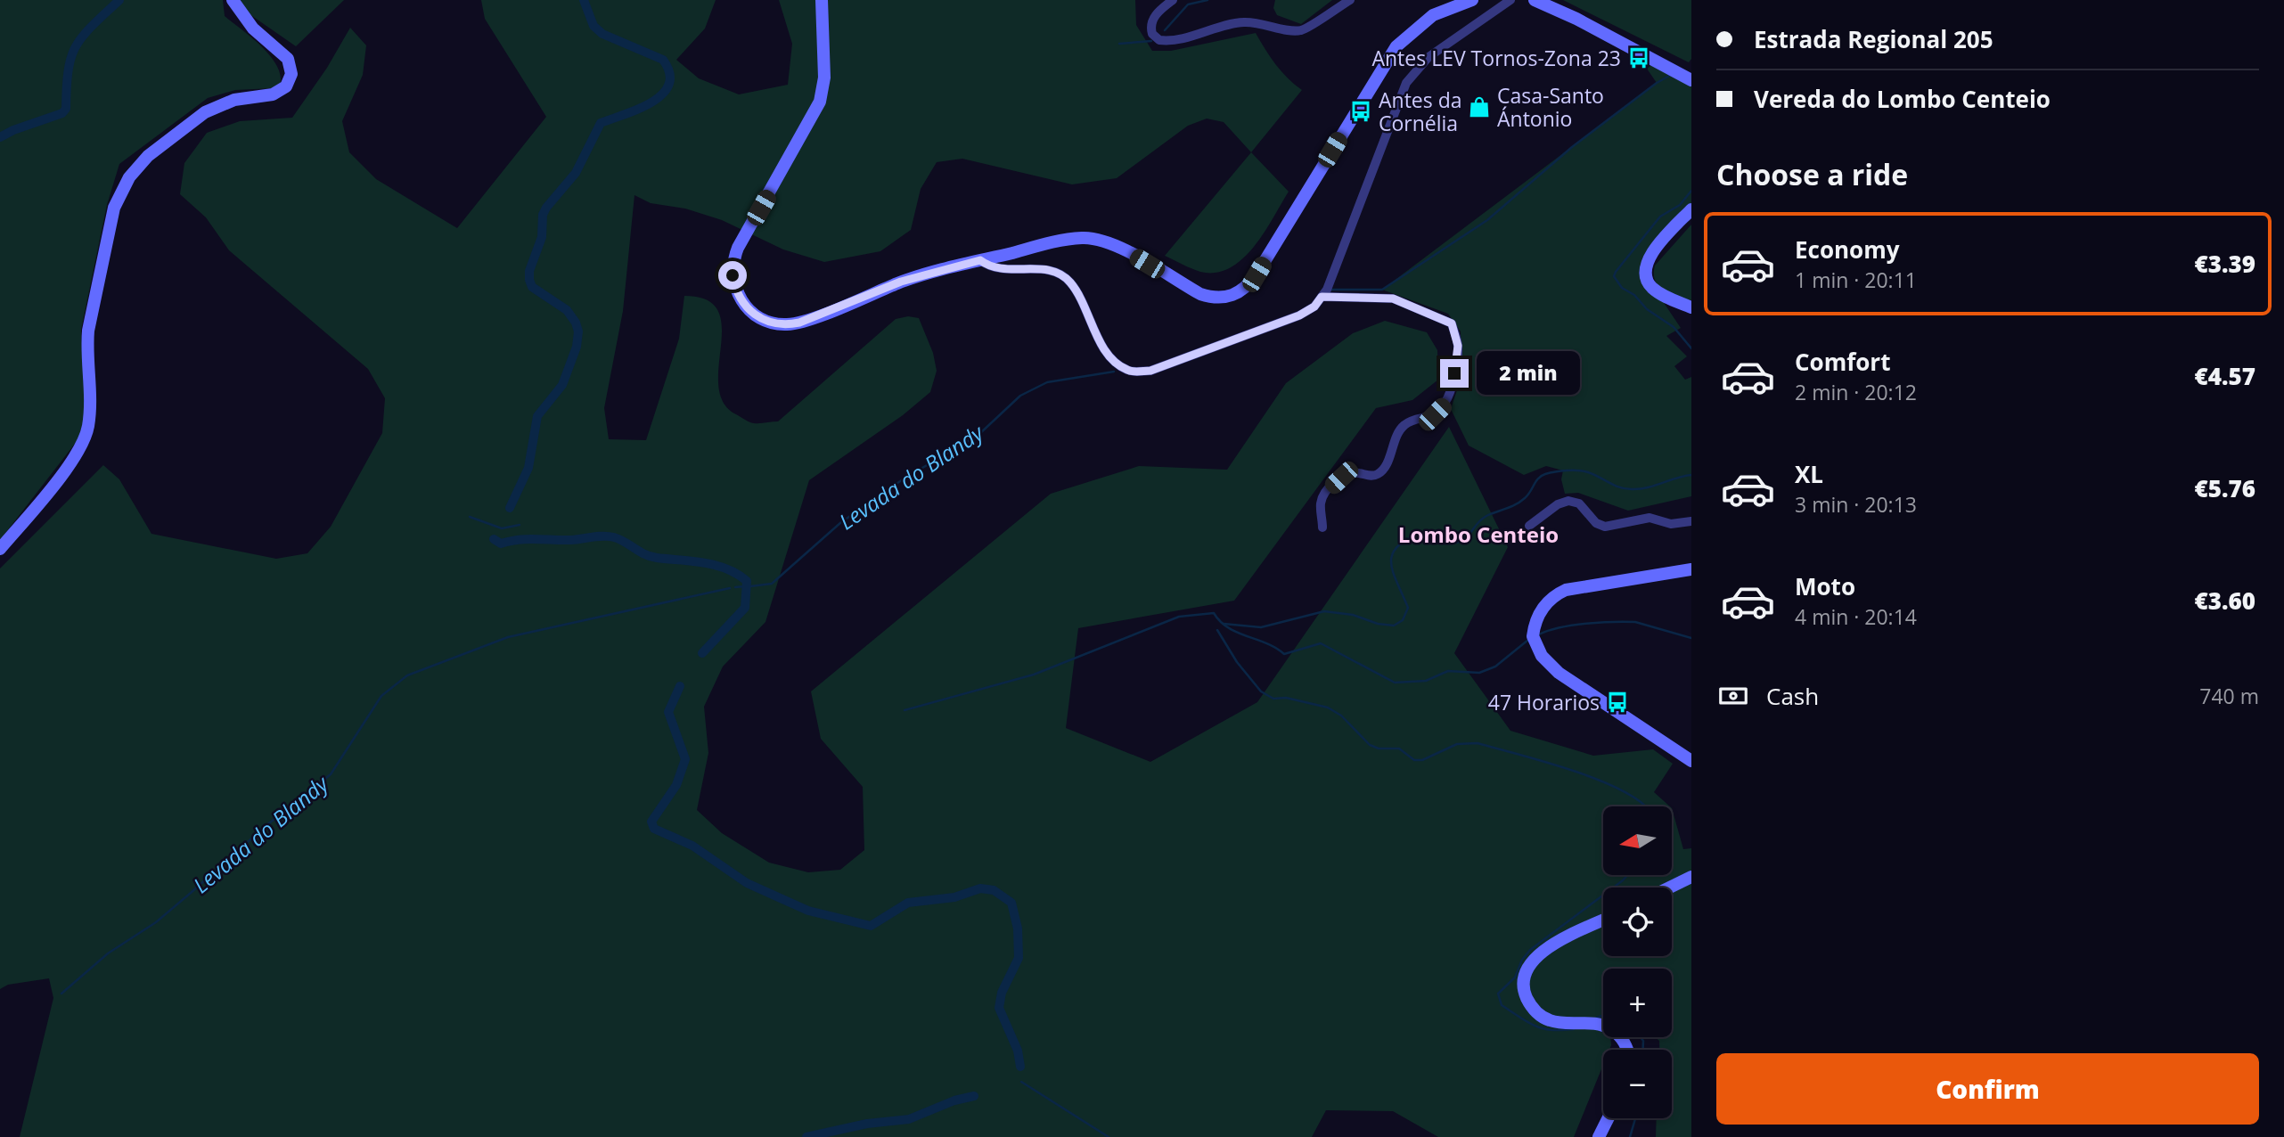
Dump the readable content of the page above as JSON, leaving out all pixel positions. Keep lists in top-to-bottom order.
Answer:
{
  "districts": ["Lombo Centeio"],
  "water": ["Levada do Blandy"],
  "places": {
    "bus stop": ["Antes LEV Tornos-Zona 23", "Antes da Cornélia", "47 Horarios"],
    "shop": ["Casa-Santo Ántonio"]
  },
  "north": "left",
  "page": {
    "banner": ["Estrada Regional 205", "Vereda do Lombo Centeio"],
    "heading": "Choose a ride",
    "list": [
      {
        "name": "Economy",
        "note": "1 min · 20:11",
        "value": "€3.39"
      },
      {
        "name": "Comfort",
        "note": "2 min · 20:12",
        "value": "€4.57"
      },
      {
        "name": "XL",
        "note": "3 min · 20:13",
        "value": "€5.76"
      },
      {
        "name": "Moto",
        "note": "4 min · 20:14",
        "value": "€3.60"
      }
    ],
    "bubble": "2 min",
    "pay": ["Cash", "740 m"],
    "map_buttons": ["+", "−"],
    "buttons": "Confirm"
  }
}
